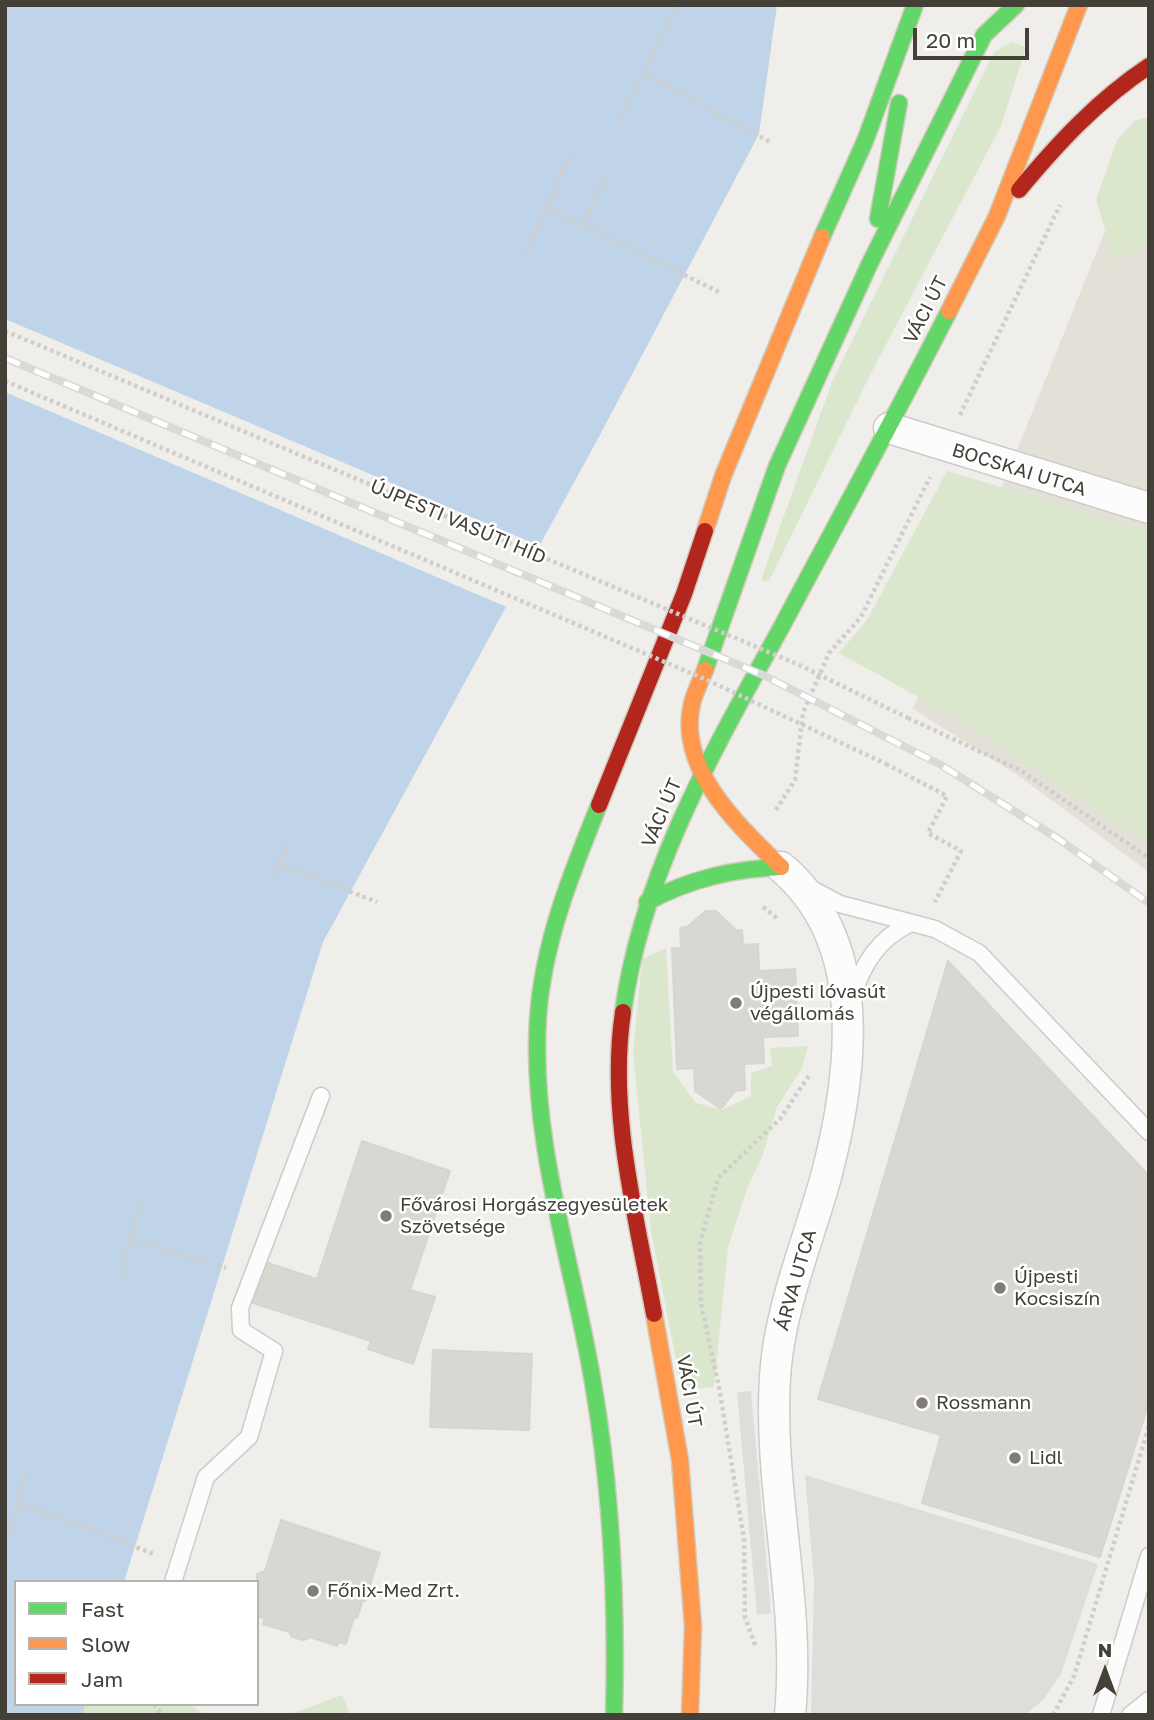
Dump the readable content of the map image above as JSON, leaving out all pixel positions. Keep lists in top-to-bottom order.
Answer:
{
  "streets": {
    "main road": ["VÁCI ÚT"],
    "street": ["BOCSKAI UTCA", "ÁRVA UTCA"],
    "path": ["ÚJPESTI VASÚTI HÍD"]
  },
  "crossings": [
    ["VÁCI ÚT", "BOCSKAI UTCA"]
  ],
  "places": [
    "Újpesti lóvasút végállomás",
    "Fővárosi Horgászegyesületek Szövetsége",
    "Újpesti Kocsiszín",
    "Rossmann",
    "Lidl",
    "Főnix-Med Zrt."
  ],
  "legend": ["Fast", "Slow", "Jam"],
  "scale_bar": "20 m",
  "north": "top"
}
